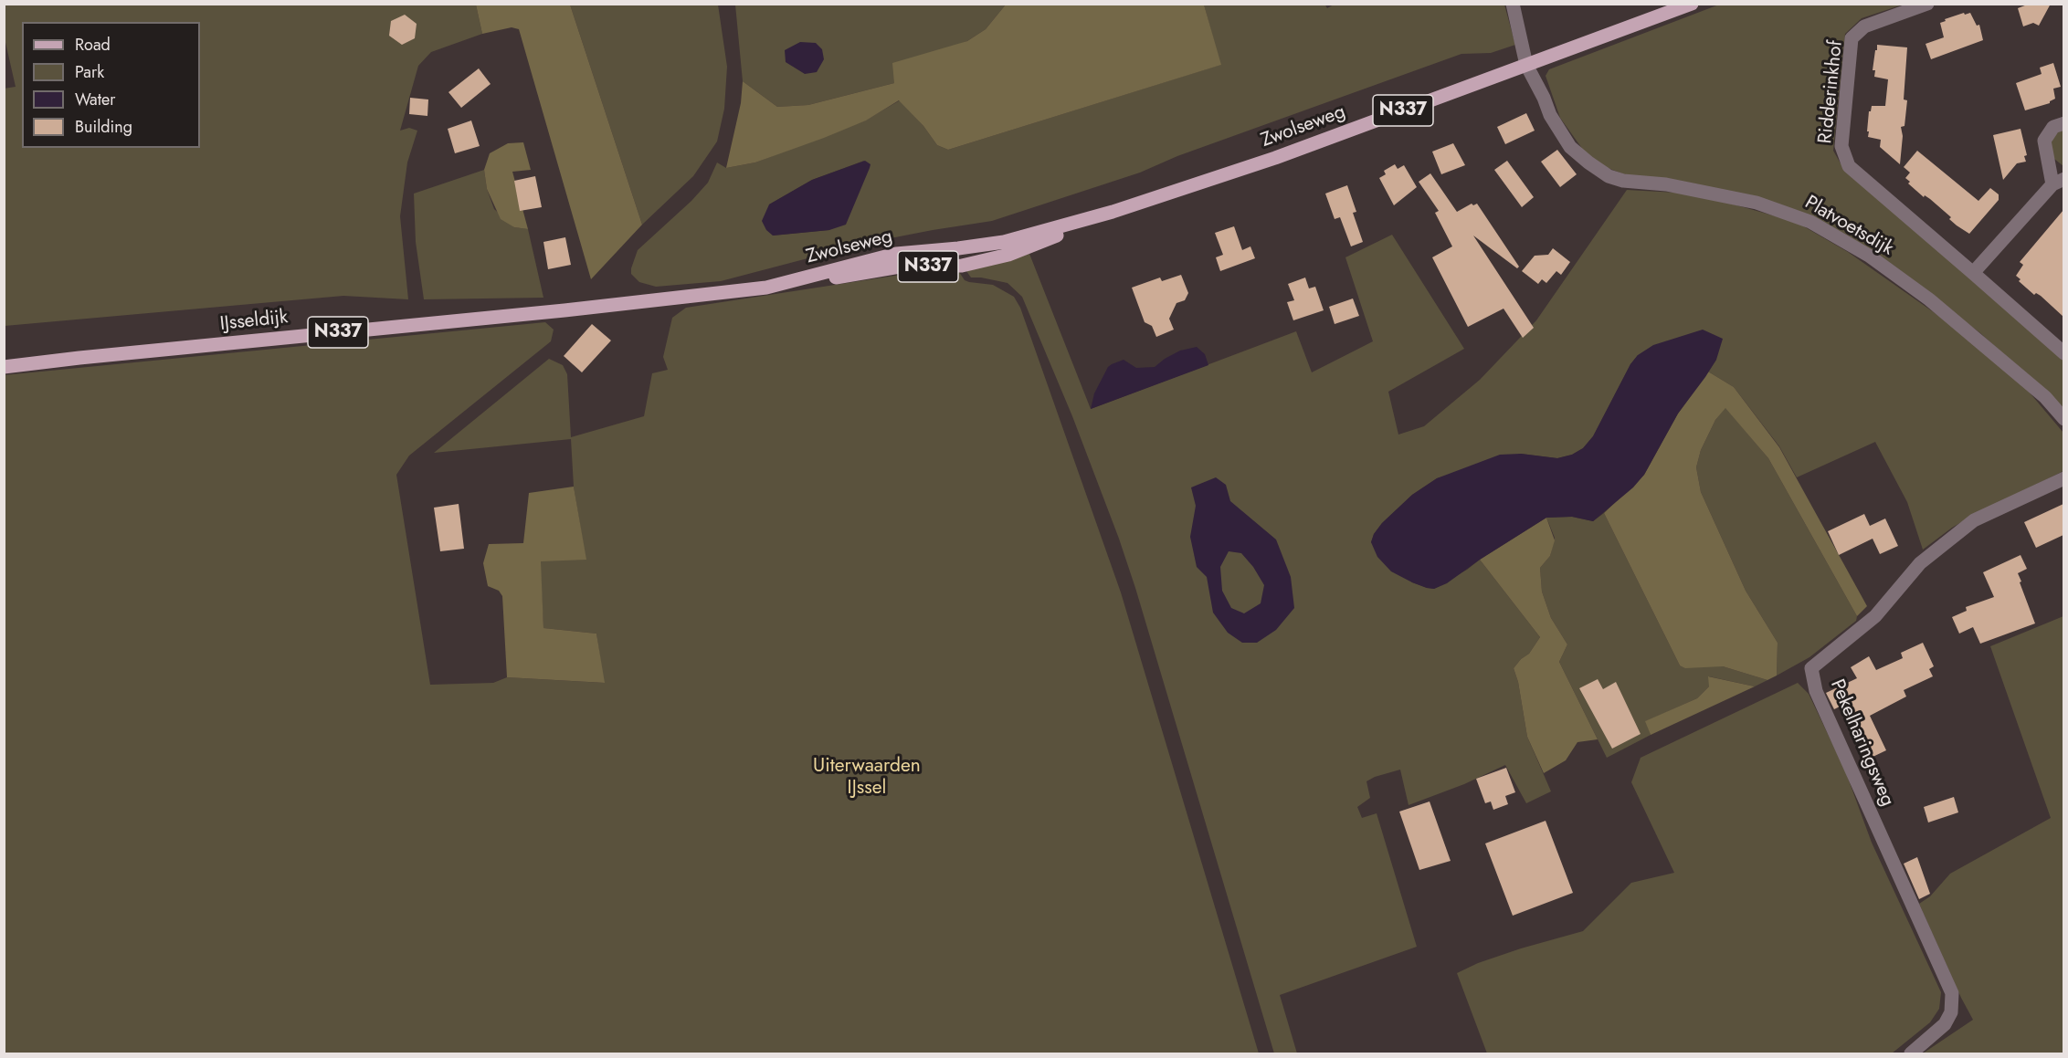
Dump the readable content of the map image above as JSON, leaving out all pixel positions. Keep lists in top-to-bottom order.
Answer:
{
  "streets": {
    "main road": ["N337", "Zwolseweg", "IJsseldijk"],
    "street": ["Ridderinkhof", "Platvoetsdijk", "Pekelharingsweg"]
  },
  "crossings": [
    ["Zwolseweg", "Platvoetsdijk"],
    ["Zwolseweg", "IJsseldijk"]
  ],
  "parks": ["Uiterwaarden IJssel"],
  "legend": [
    "Road",
    "Park",
    "Water",
    "Building"
  ]
}
